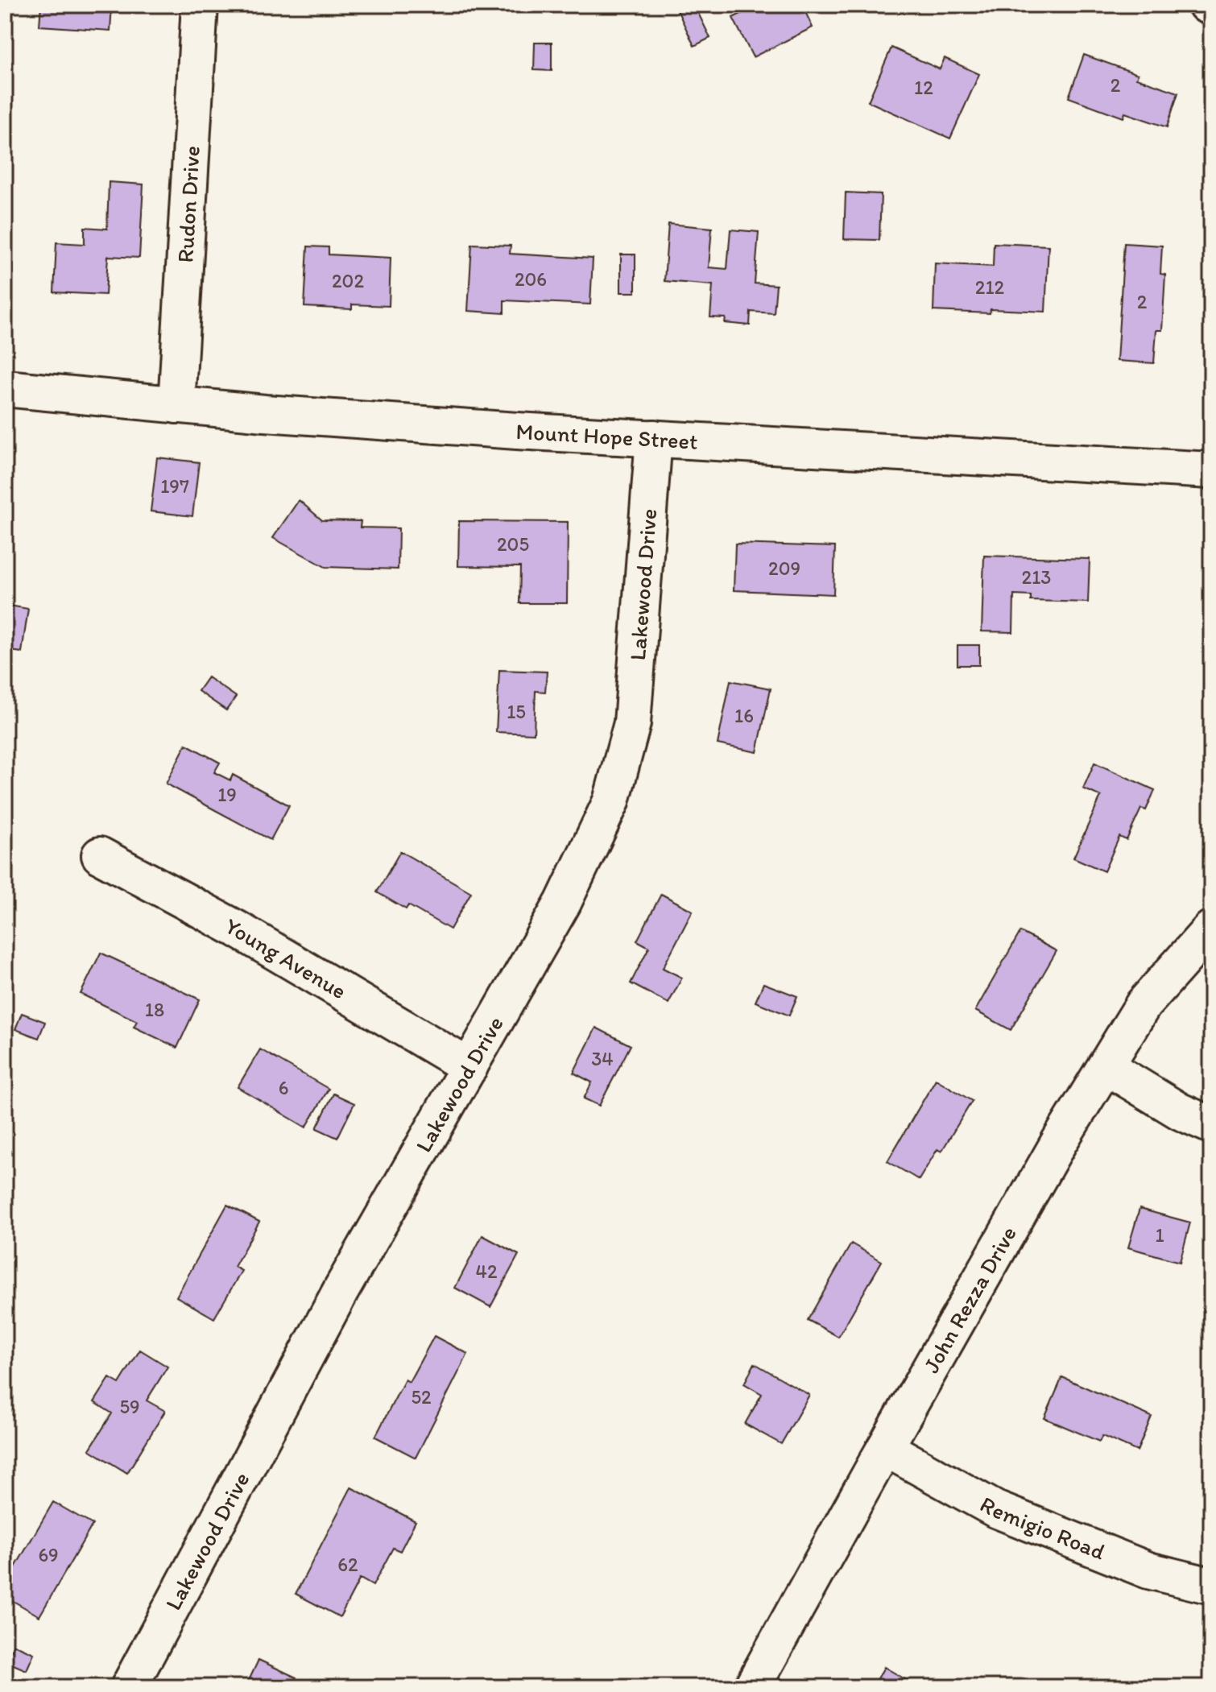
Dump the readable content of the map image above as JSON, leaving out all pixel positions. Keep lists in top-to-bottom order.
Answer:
{
  "streets": {
    "street": [
      "Rudon Drive",
      "Mount Hope Street",
      "Lakewood Drive",
      "Young Avenue",
      "John Rezza Drive",
      "Remigio Road"
    ]
  },
  "crossings": [
    ["Rudon Drive", "Mount Hope Street"],
    ["Mount Hope Street", "Lakewood Drive"],
    ["Lakewood Drive", "Young Avenue"],
    ["John Rezza Drive", "Remigio Road"]
  ],
  "house_numbers": [
    "2",
    "12",
    "206",
    "202",
    "212",
    "2",
    "197",
    "205",
    "209",
    "213",
    "15",
    "16",
    "19",
    "18",
    "34",
    "6",
    "1",
    "42",
    "52",
    "59",
    "69",
    "62"
  ]
}
